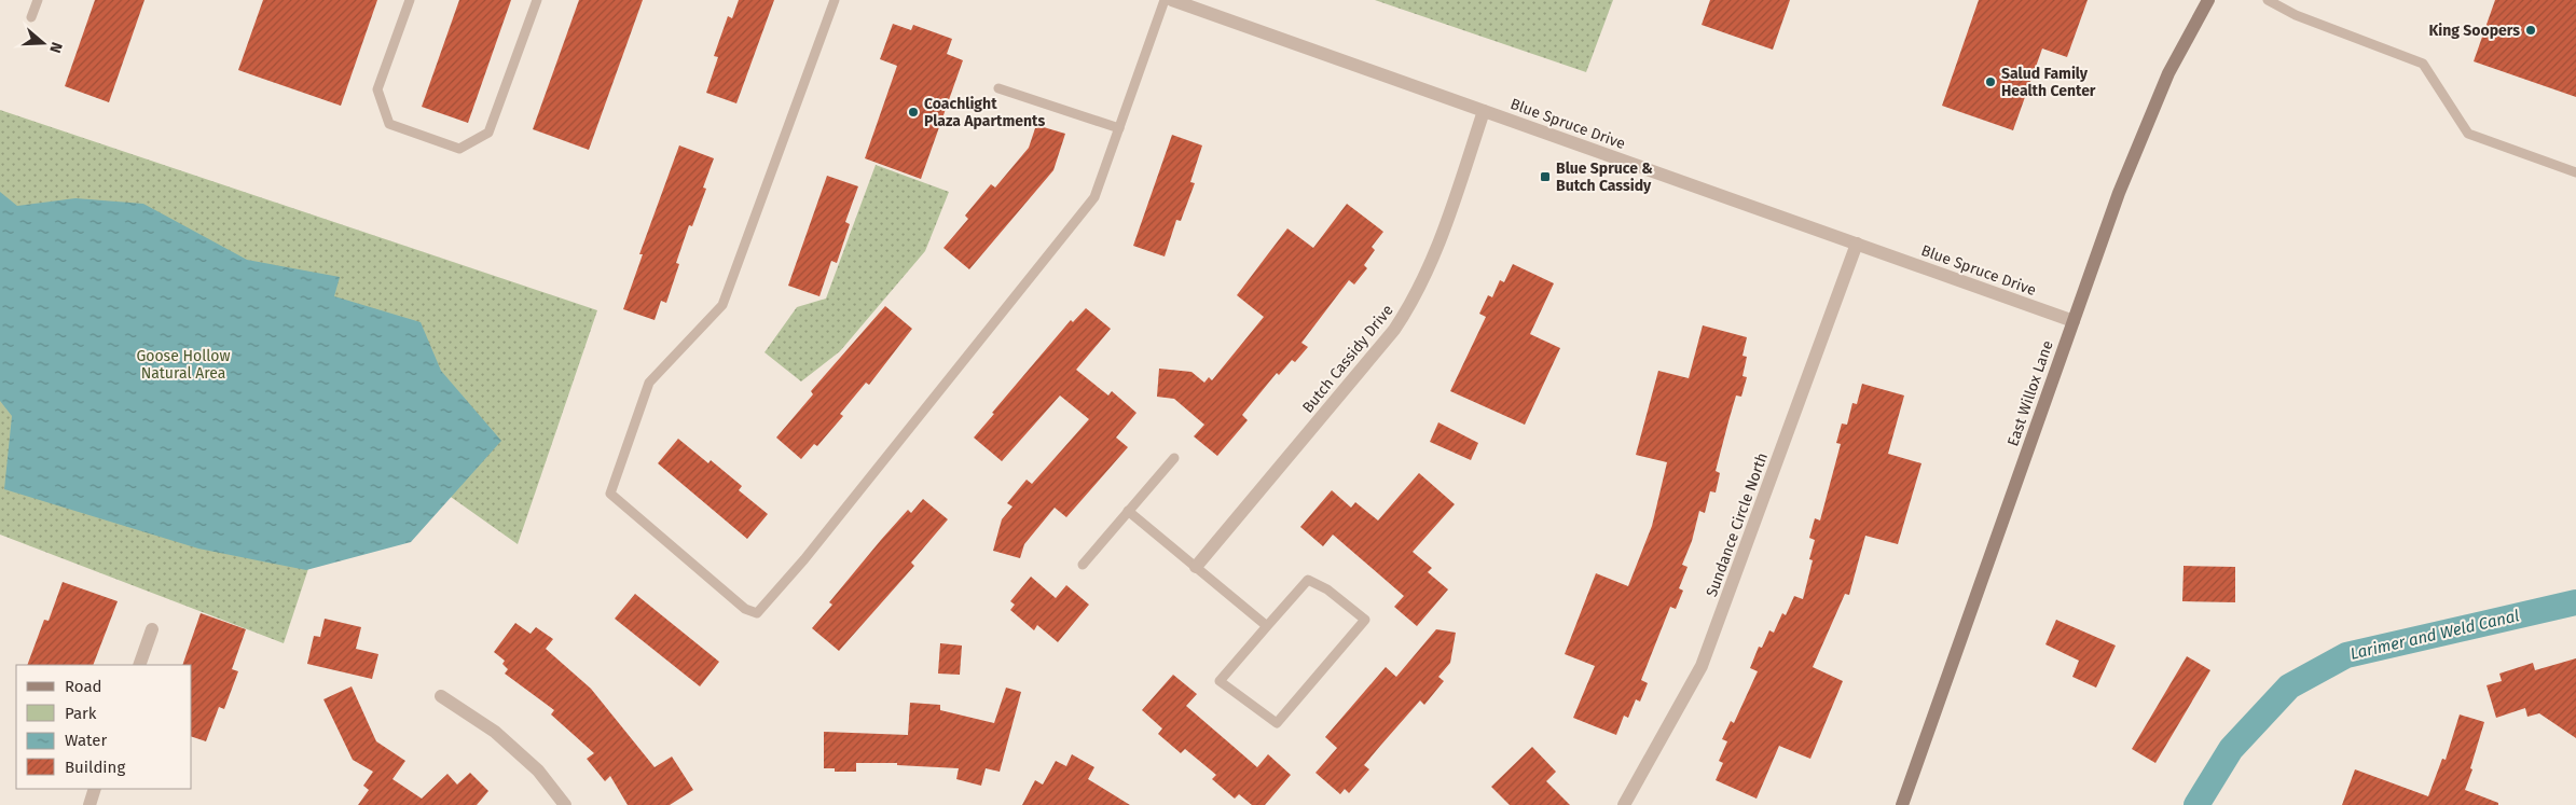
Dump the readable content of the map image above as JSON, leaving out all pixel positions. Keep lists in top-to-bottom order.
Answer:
{
  "streets": {
    "main road": ["East Willox Lane"],
    "street": ["Blue Spruce Drive", "Butch Cassidy Drive", "Sundance Circle North"]
  },
  "crossings": [
    ["Blue Spruce Drive", "Butch Cassidy Drive"],
    ["Blue Spruce Drive", "East Willox Lane"],
    ["Blue Spruce Drive", "Sundance Circle North"]
  ],
  "water": ["Larimer and Weld Canal"],
  "parks": ["Goose Hollow Natural Area"],
  "places": {
    "other": ["King Soopers", "Salud Family Health Center", "Coachlight Plaza Apartments"],
    "transit": ["Blue Spruce & Butch Cassidy"]
  },
  "legend": [
    "Road",
    "Park",
    "Water",
    "Building"
  ],
  "north": "right"
}
